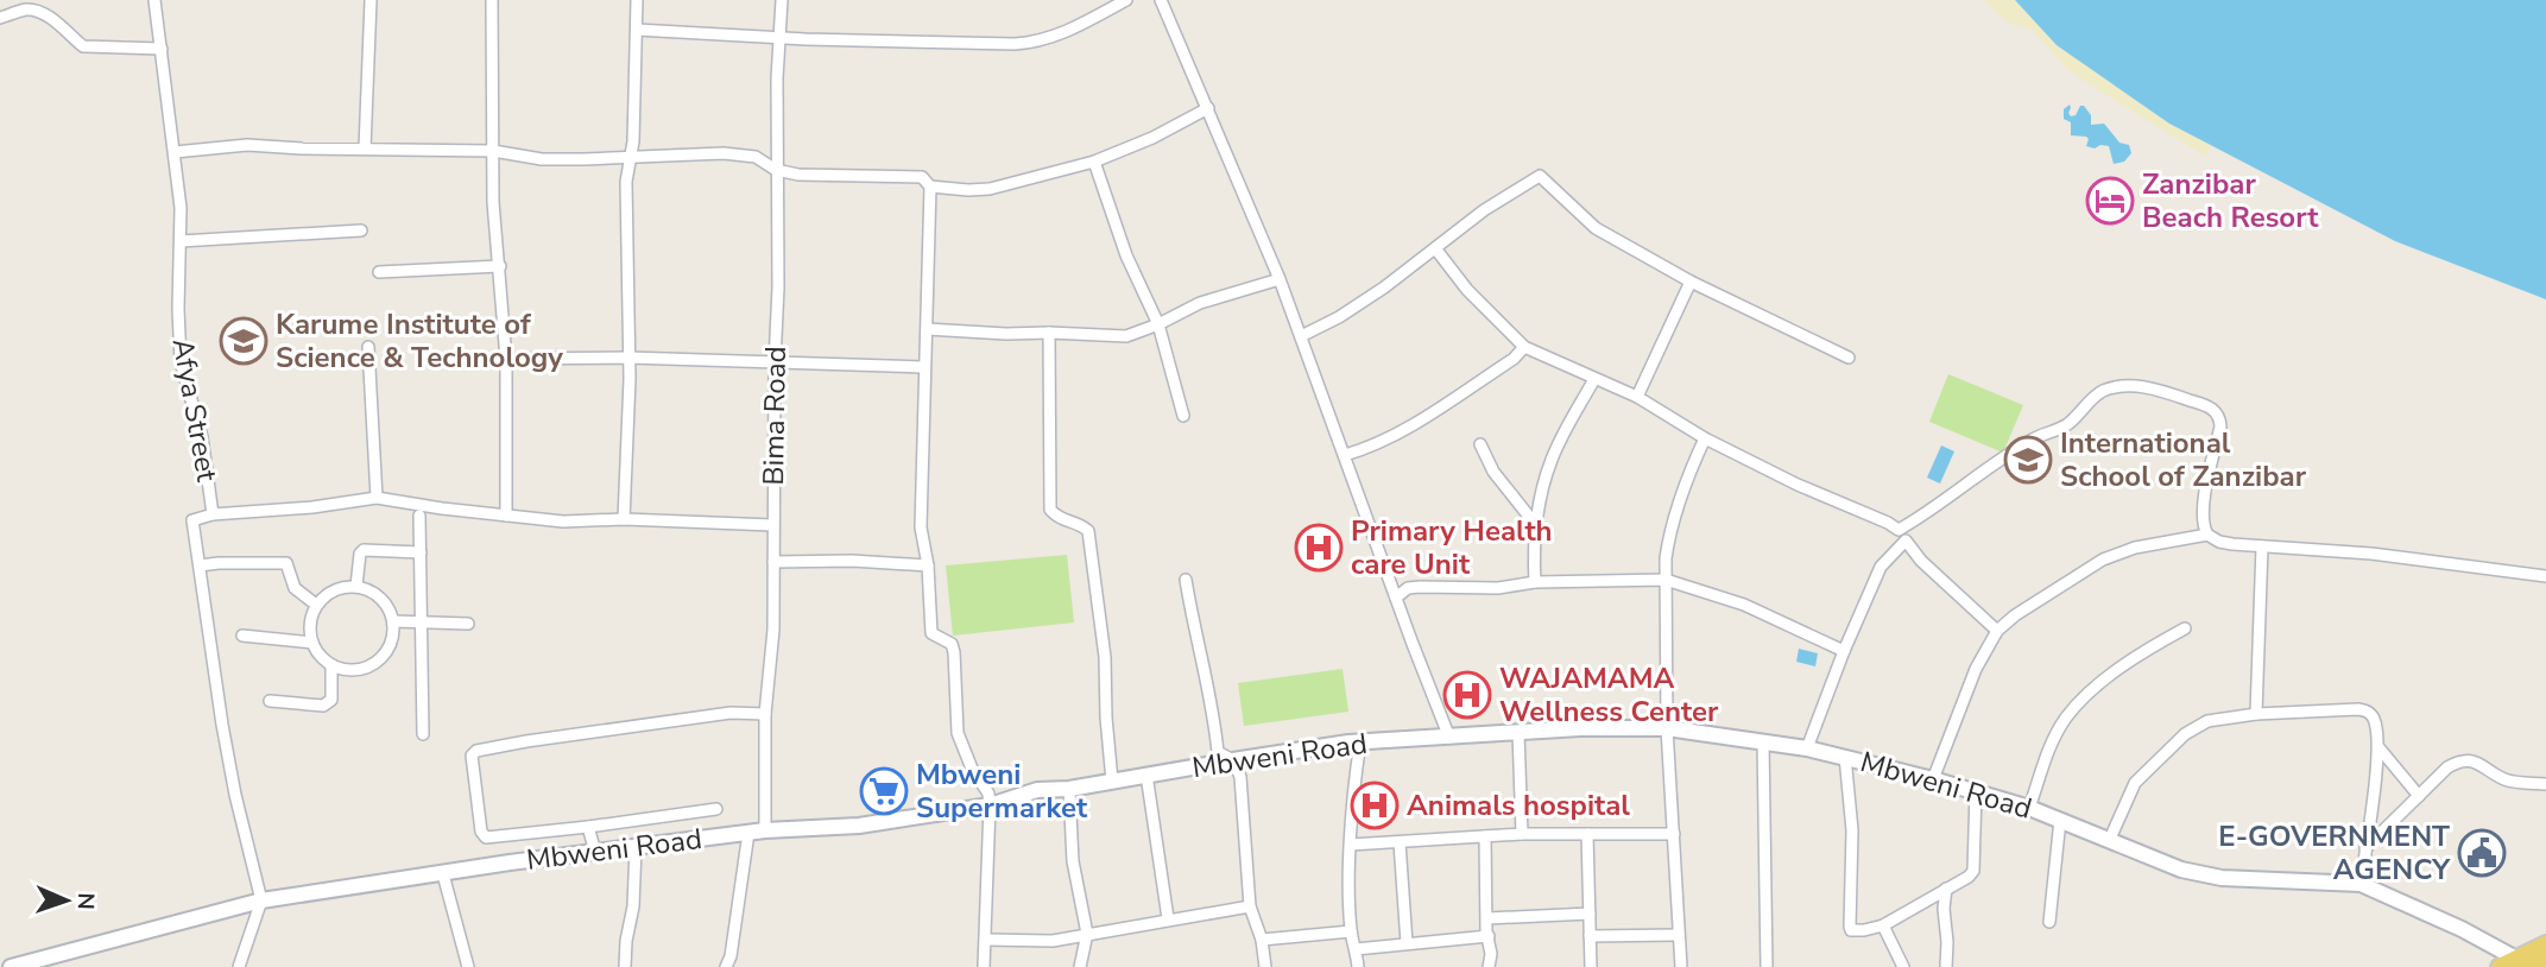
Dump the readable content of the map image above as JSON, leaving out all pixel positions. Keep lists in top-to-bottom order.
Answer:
{
  "streets": {
    "street": ["Afya Street", "Bima Road", "Mbweni Road"]
  },
  "crossings": [
    ["Afya Street", "Mbweni Road"],
    ["Bima Road", "Mbweni Road"]
  ],
  "places": {
    "hotel": ["Zanzibar Beach Resort"],
    "school or university": ["Karume Institute of Science & Technology", "International School of Zanzibar"],
    "hospital": ["Primary Health care Unit", "WAJAMAMA Wellness Center", "Animals hospital"],
    "supermarket": ["Mbweni Supermarket"],
    "public building": ["E-GOVERNMENT AGENCY"]
  },
  "north": "right"
}
